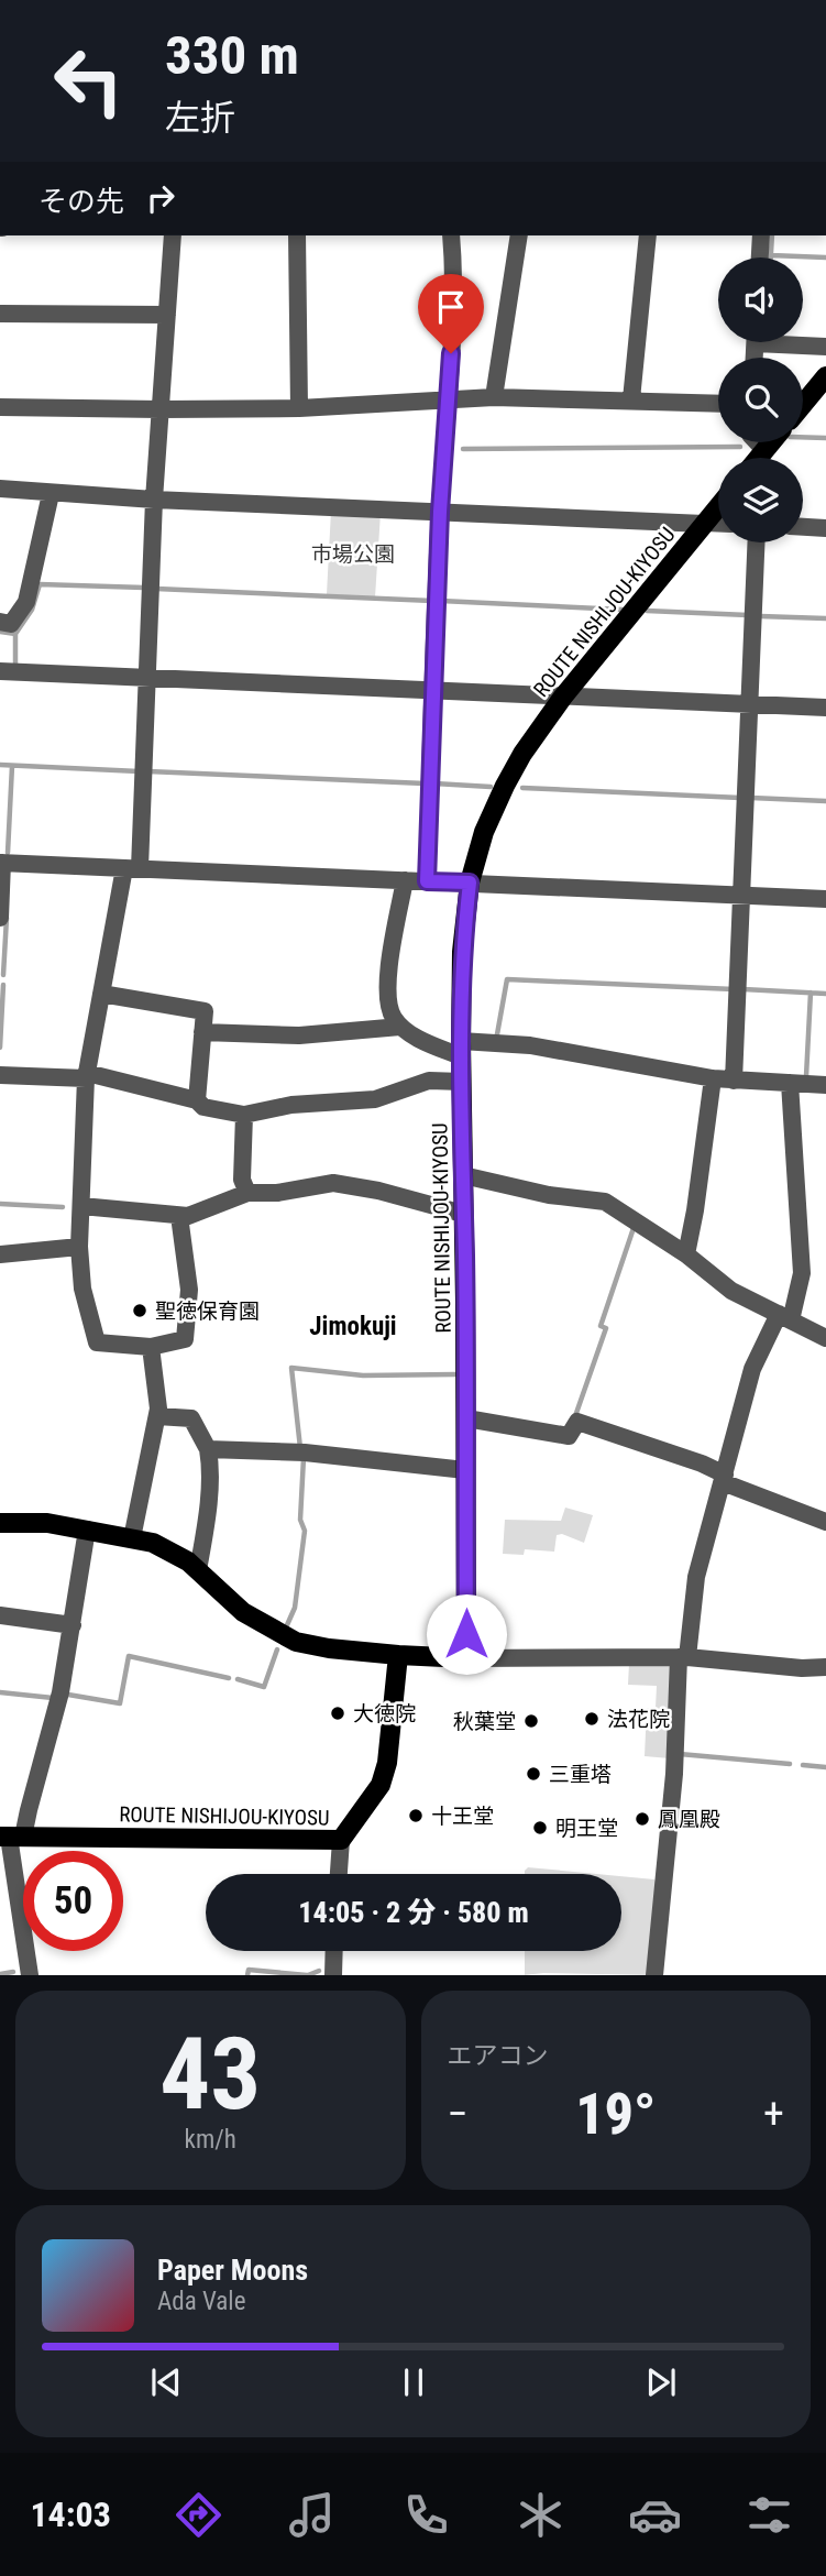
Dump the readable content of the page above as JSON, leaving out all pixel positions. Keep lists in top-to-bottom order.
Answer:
{
  "streets": {
    "main road": ["ROUTE NISHIJOU-KIYOSU"]
  },
  "districts": ["Jimokuji"],
  "parks": ["市場公園"],
  "places": [
    "聖徳保育園",
    "大徳院",
    "法花院",
    "秋葉堂",
    "三重塔",
    "十王堂",
    "鳳凰殿",
    "明王堂"
  ],
  "page": {
    "turn": ["330 m", "左折"],
    "then": "その先",
    "limit": "50",
    "trip": "14:05 · 2 分 · 580 m",
    "tile": [
      ["43", "km/h"],
      "エアコン"
    ],
    "heat": ["−", "19°", "+"],
    "song": ["Paper Moons", "Ada Vale"],
    "tabs": "14:03"
  }
}
